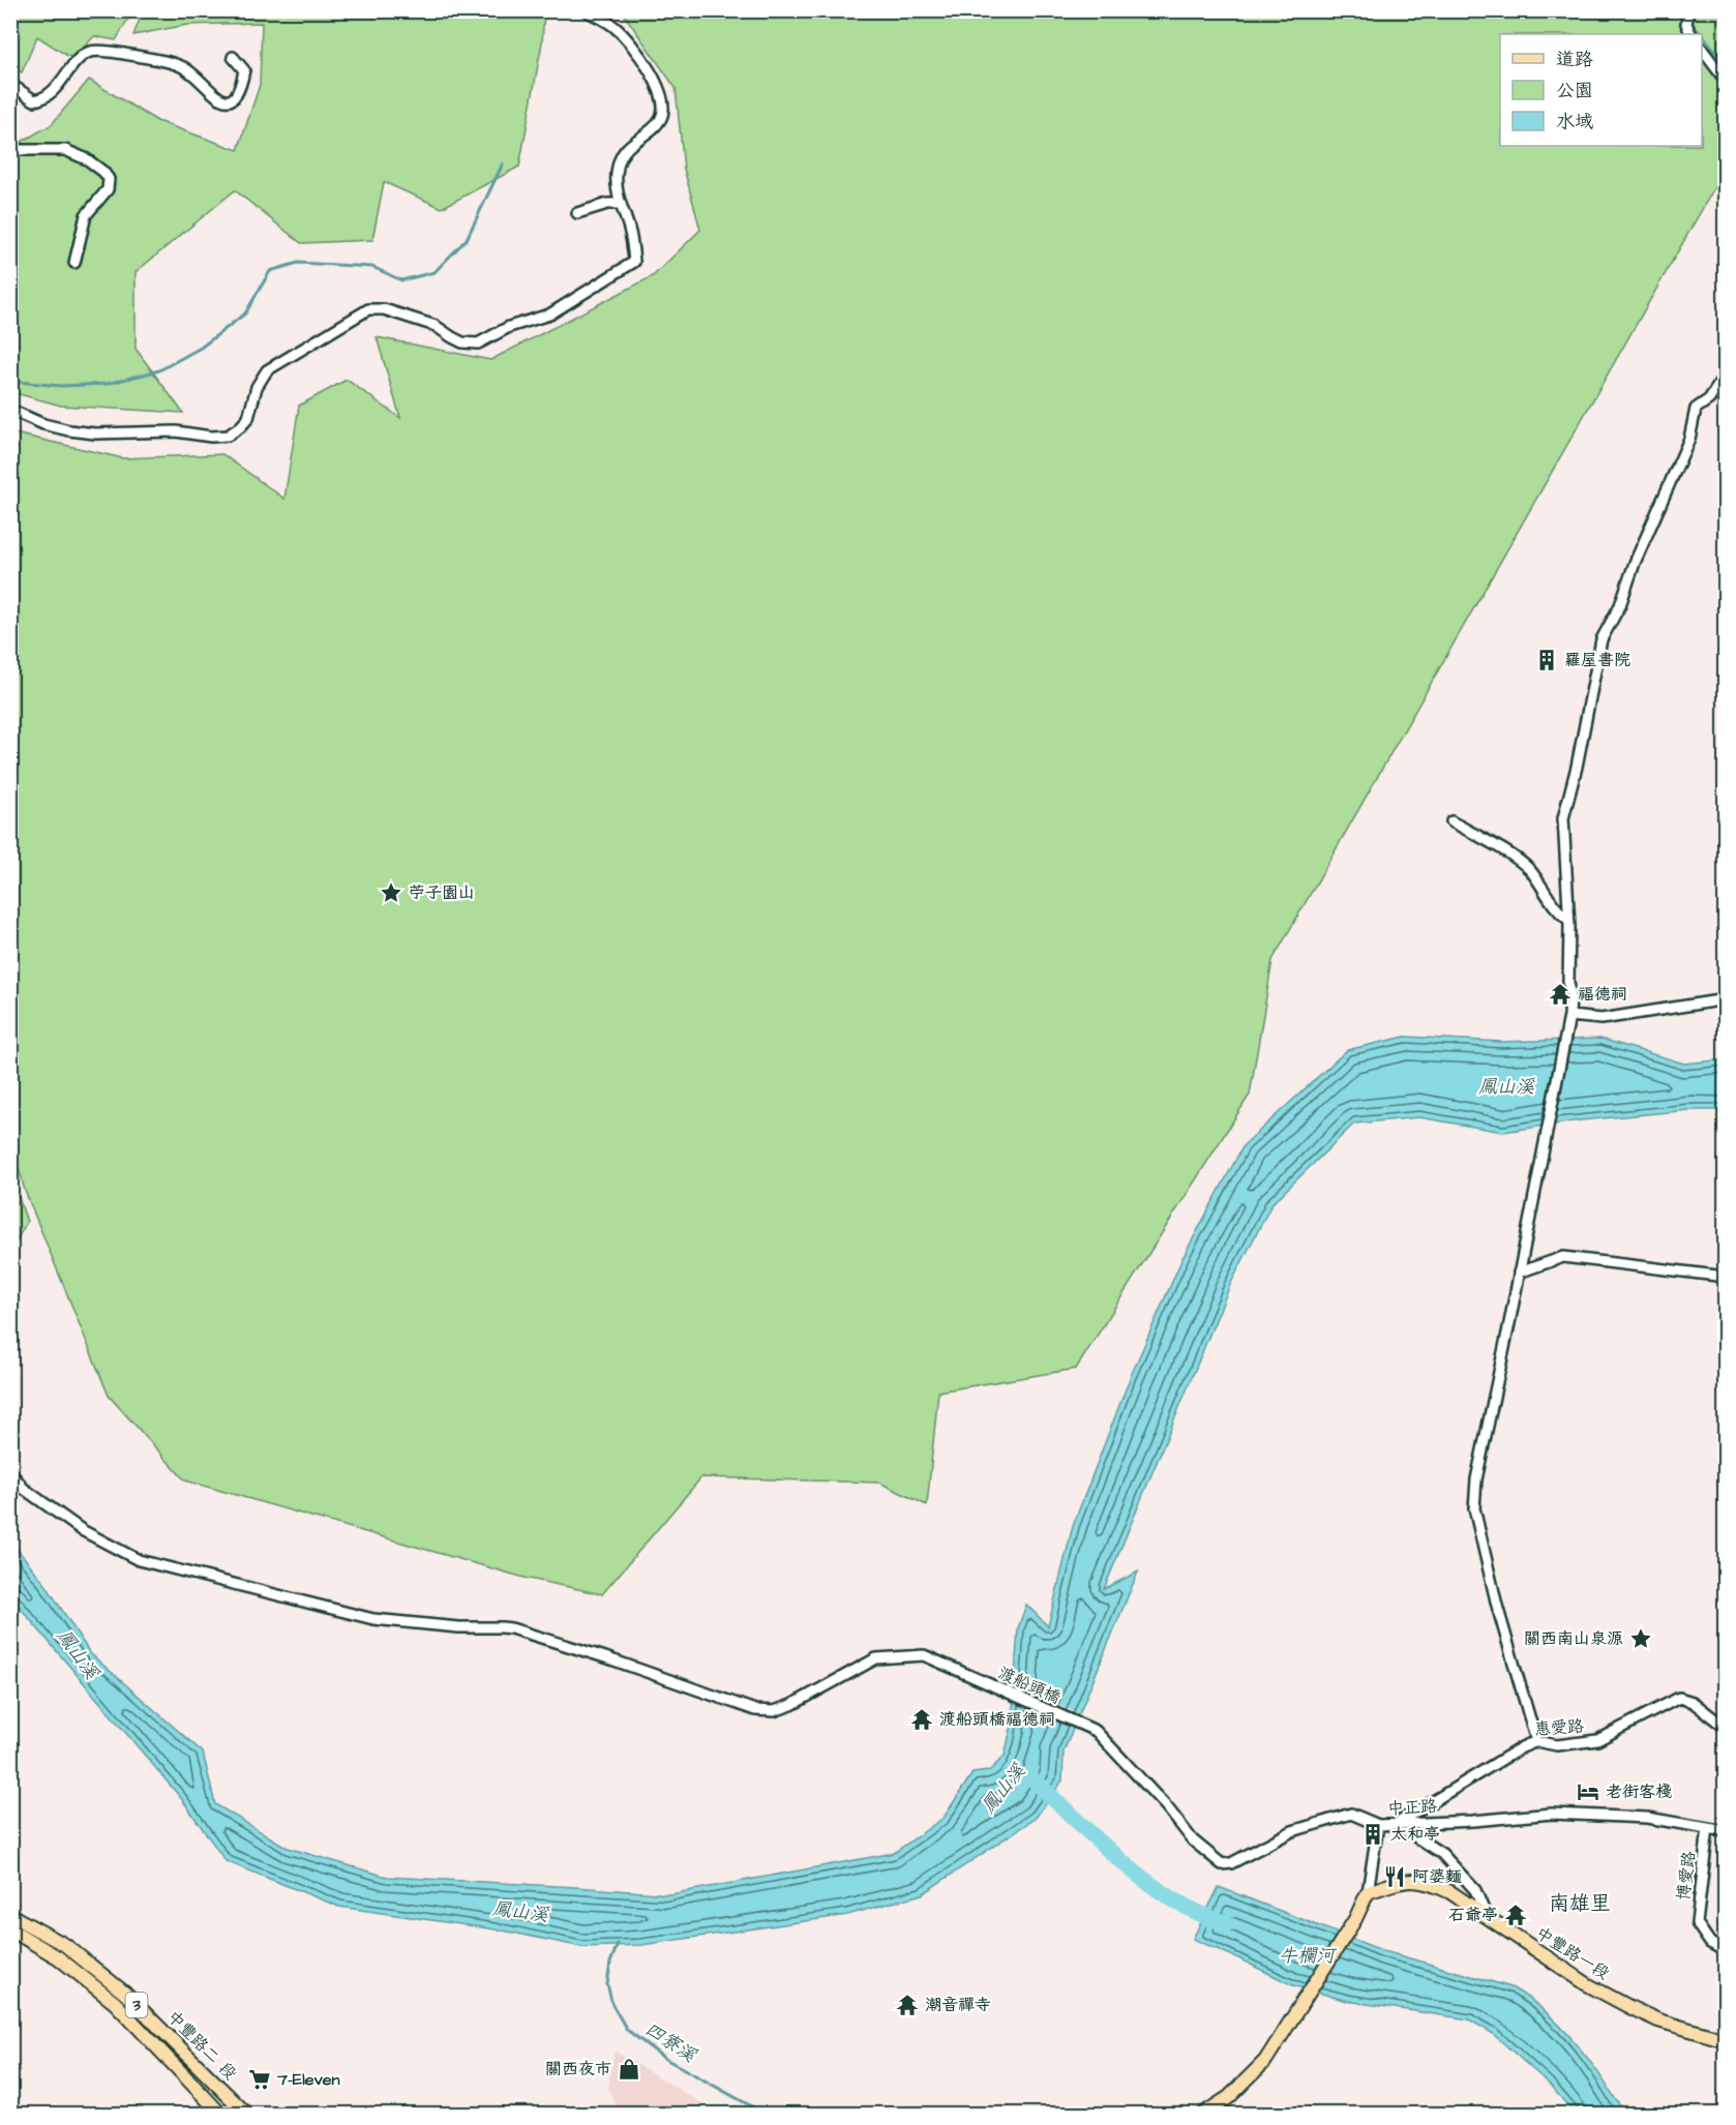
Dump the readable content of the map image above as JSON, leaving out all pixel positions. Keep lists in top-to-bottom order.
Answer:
{
  "streets": {
    "main road": ["中豐路一段", "3", "中豐路二 段"],
    "street": [
      "渡船頭橋",
      "惠愛路",
      "中正路",
      "博愛路"
    ]
  },
  "crossings": [
    ["渡船頭橋", "中正路"],
    ["惠愛路", "中正路"],
    ["中正路", "博愛路"]
  ],
  "districts": ["南雄里"],
  "water": ["鳳山溪", "牛欄河", "四寮溪"],
  "places": {
    "building": ["羅屋書院", "太和亭"],
    "place": ["苧子園山", "關西南山泉源"],
    "temple": [
      "福德祠",
      "渡船頭橋福德祠",
      "石爺亭",
      "潮音禪寺"
    ],
    "hotel": ["老街客棧"],
    "restaurant": ["阿婆麵"],
    "shop": ["關西夜市"],
    "supermarket": ["7-Eleven"]
  },
  "legend": ["道路", "公園", "水域"]
}
